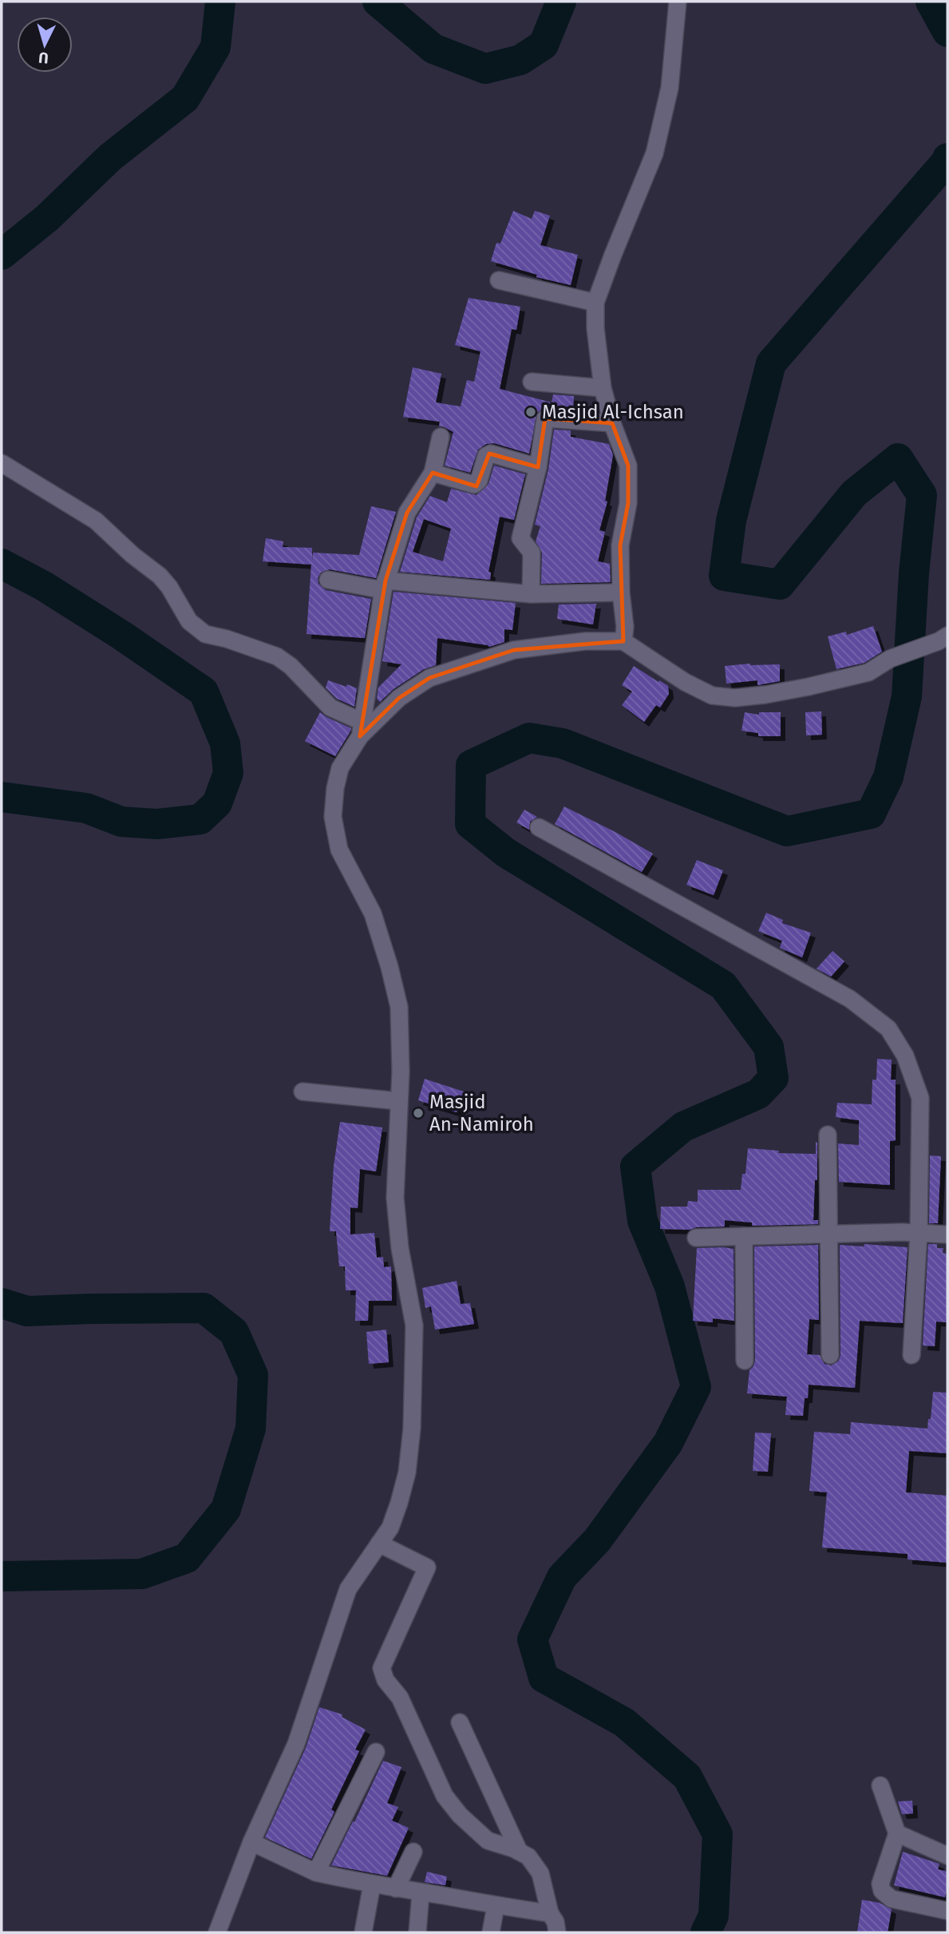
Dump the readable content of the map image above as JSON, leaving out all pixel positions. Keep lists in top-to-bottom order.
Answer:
{
  "places": ["Masjid Al-Ichsan", "Masjid An-Namiroh"],
  "north": "bottom"
}
